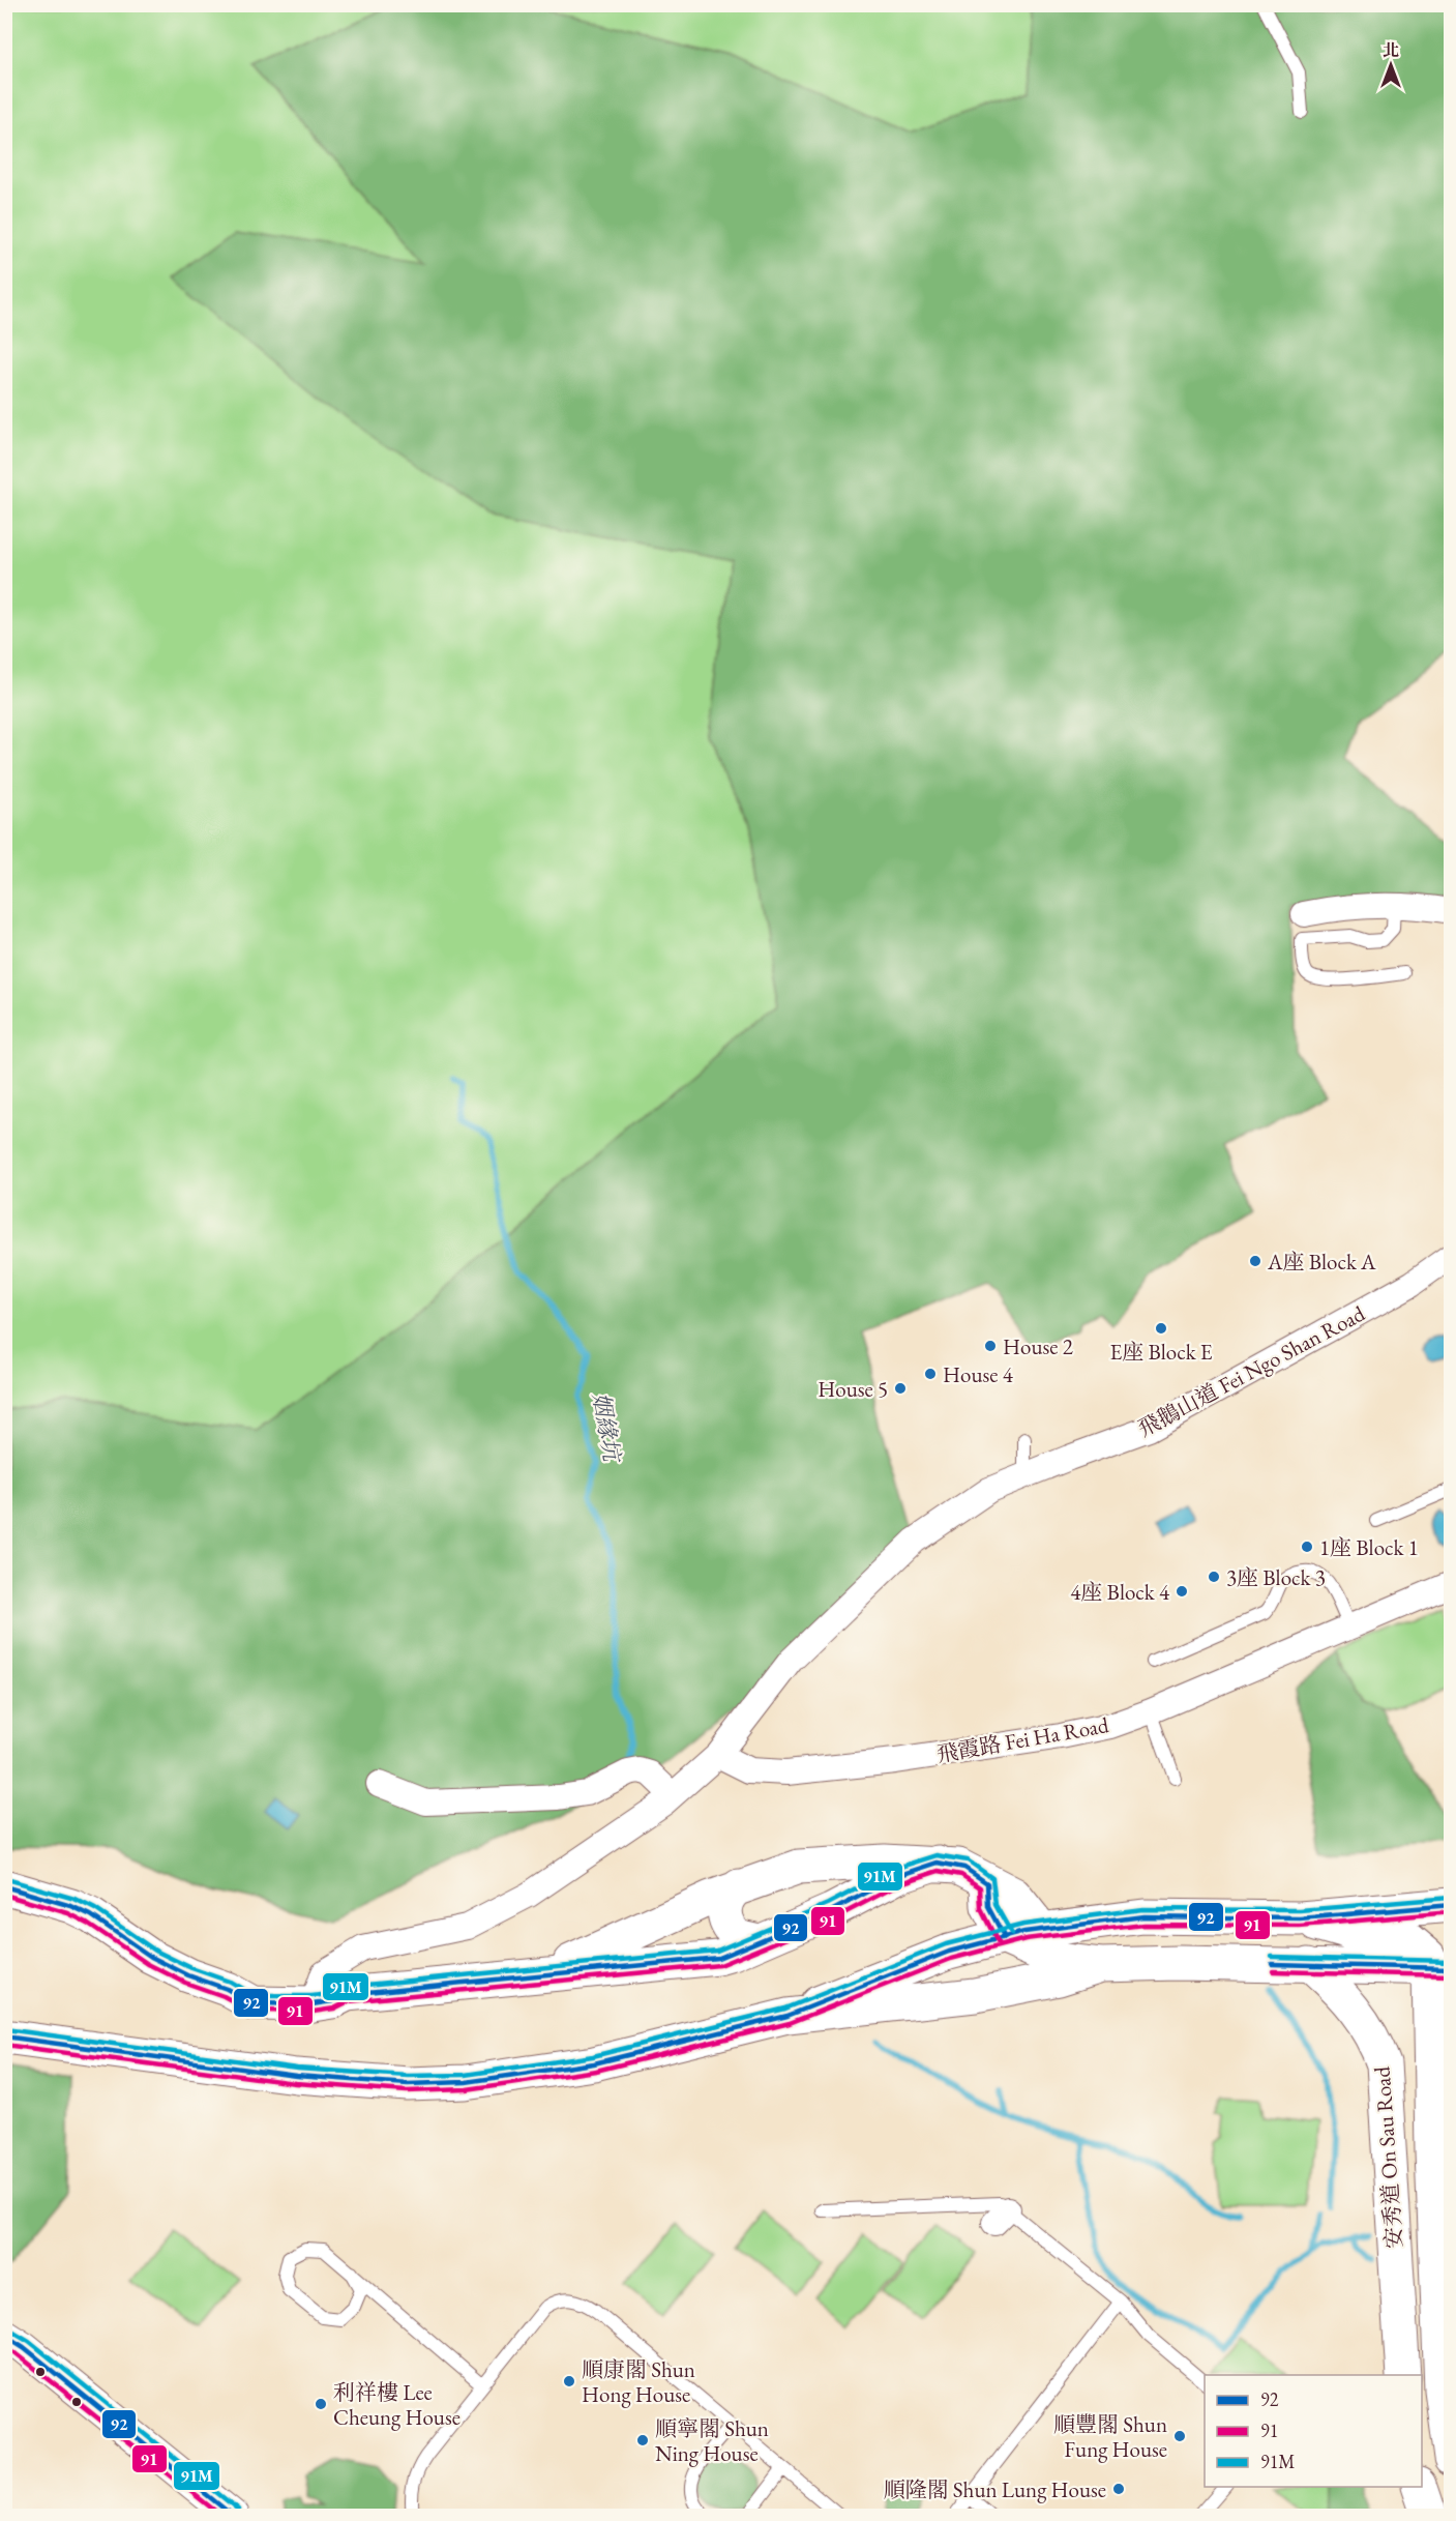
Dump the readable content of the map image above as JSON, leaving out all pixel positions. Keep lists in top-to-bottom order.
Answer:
{
  "streets": {
    "main road": ["安秀道 On Sau Road"],
    "street": ["飛鵝山道 Fei Ngo Shan Road", "飛霞路 Fei Ha Road"]
  },
  "crossings": [
    ["飛鵝山道 Fei Ngo Shan Road", "飛霞路 Fei Ha Road"]
  ],
  "water": ["姻緣坑"],
  "places": [
    "A座 Block A",
    "E座 Block E",
    "House 2",
    "House 4",
    "House 5",
    "1座 Block 1",
    "3座 Block 3",
    "4座 Block 4",
    "順康閣 Shun Hong House",
    "利祥樓 Lee Cheung House",
    "順豐閣 Shun Fung House",
    "順寧閣 Shun Ning House",
    "順隆閣 Shun Lung House"
  ],
  "lines": ["transit line 91M", "transit line 92", "transit line 91"],
  "legend": ["92", "91", "91M"],
  "north": "top"
}
